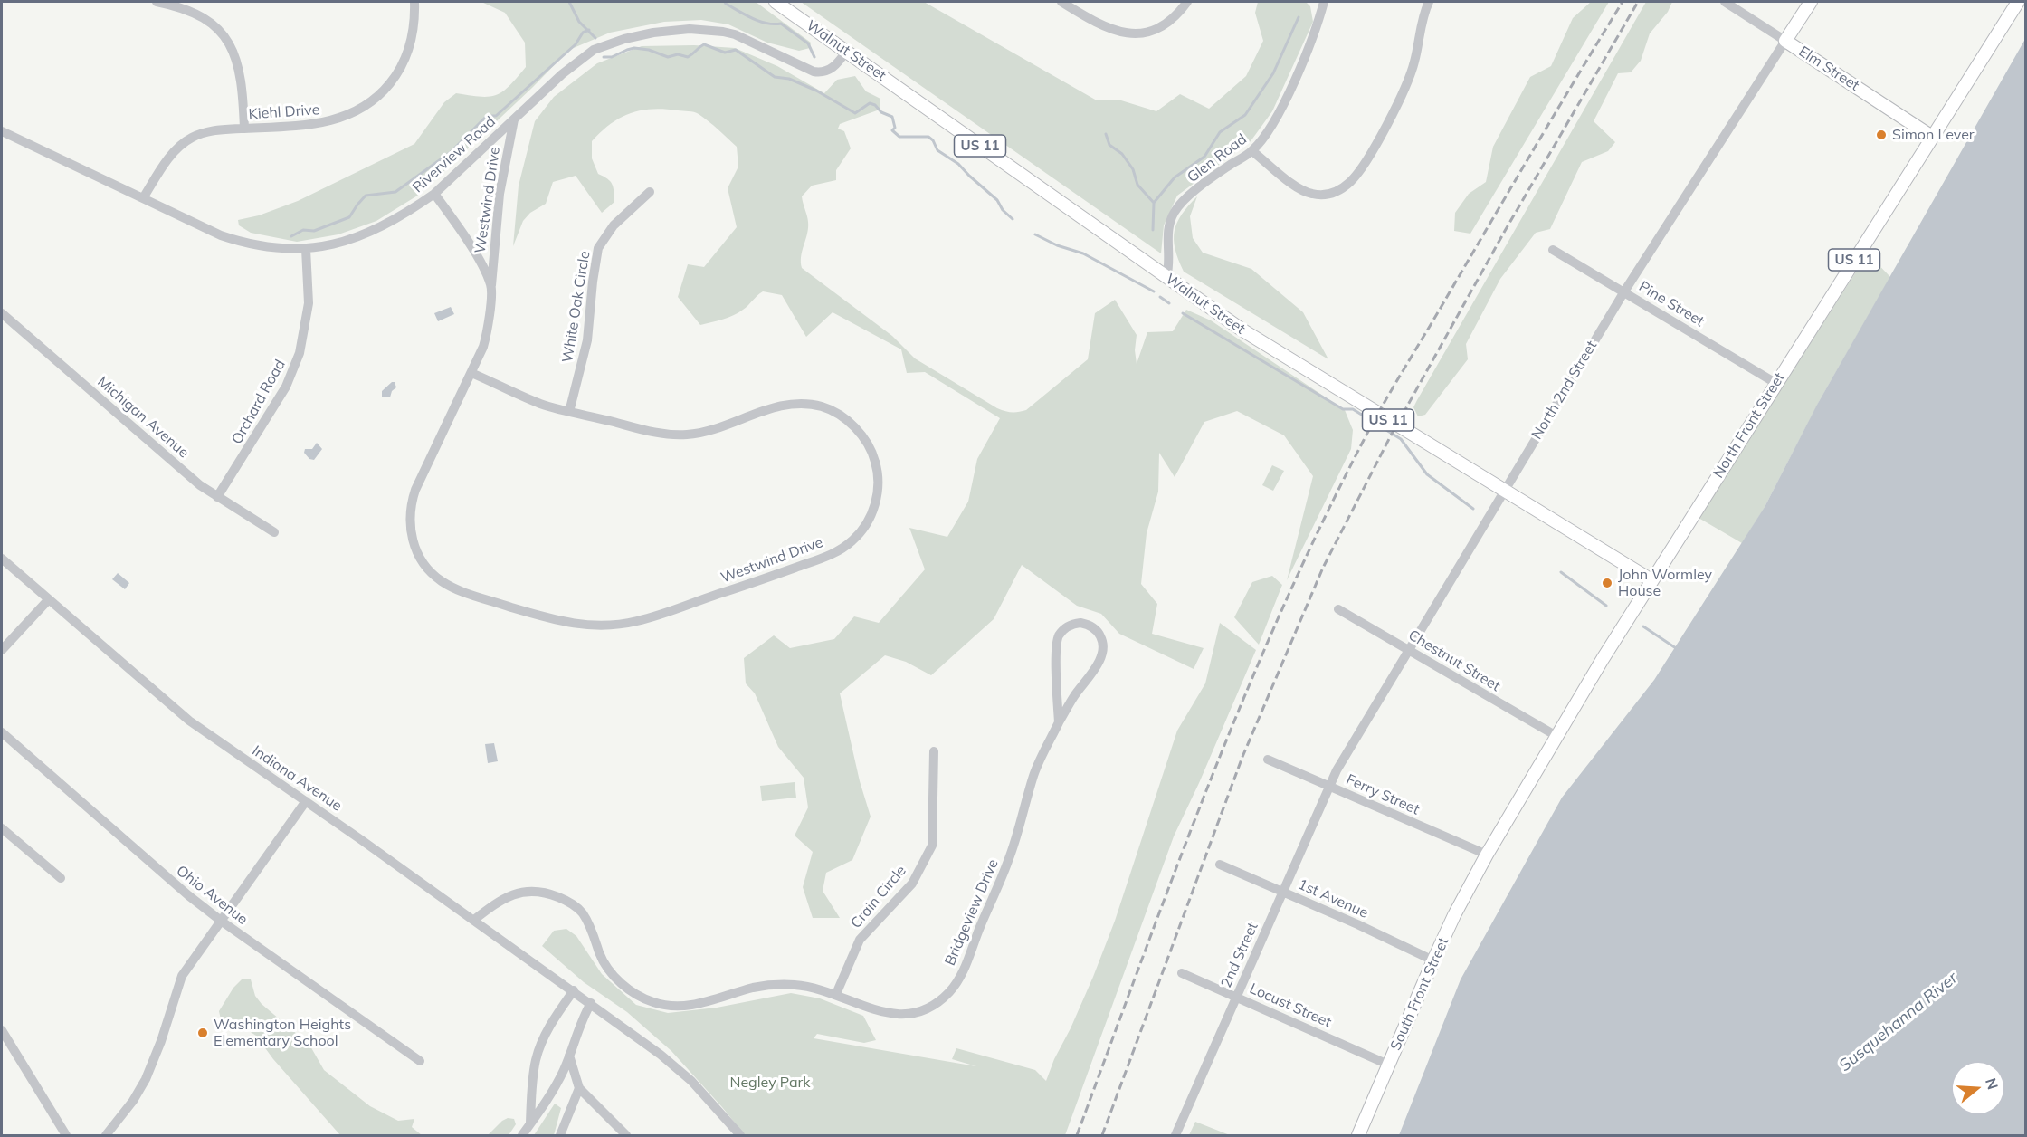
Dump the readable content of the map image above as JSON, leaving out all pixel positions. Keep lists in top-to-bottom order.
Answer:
{
  "streets": {
    "main road": [
      "Walnut Street",
      "Elm Street",
      "US 11",
      "North 2nd Street",
      "North Front Street",
      "South Front Street"
    ],
    "street": [
      "Kiehl Drive",
      "Riverview Road",
      "Glen Road",
      "Westwind Drive",
      "Pine Street",
      "White Oak Circle",
      "Orchard Road",
      "Michigan Avenue",
      "Chestnut Street",
      "Indiana Avenue",
      "Ferry Street",
      "Ohio Avenue",
      "Crain Circle",
      "1st Avenue",
      "Bridgeview Drive",
      "2nd Street",
      "Locust Street"
    ]
  },
  "crossings": [
    ["Walnut Street", "Riverview Road"],
    ["Walnut Street", "Glen Road"],
    ["Walnut Street", "North 2nd Street"],
    ["Walnut Street", "North Front Street"],
    ["Elm Street", "North 2nd Street"],
    ["Elm Street", "North Front Street"],
    ["Kiehl Drive", "Riverview Road"],
    ["Riverview Road", "Westwind Drive"],
    ["Riverview Road", "Orchard Road"],
    ["Westwind Drive", "White Oak Circle"],
    ["Pine Street", "North 2nd Street"],
    ["Pine Street", "North Front Street"],
    ["North 2nd Street", "Chestnut Street"],
    ["North 2nd Street", "Ferry Street"],
    ["North 2nd Street", "2nd Street"],
    ["Orchard Road", "Michigan Avenue"],
    ["North Front Street", "Chestnut Street"],
    ["North Front Street", "Ferry Street"],
    ["North Front Street", "South Front Street"],
    ["Indiana Avenue", "Bridgeview Drive"],
    ["Ferry Street", "2nd Street"],
    ["Ferry Street", "South Front Street"],
    ["Crain Circle", "Bridgeview Drive"],
    ["1st Avenue", "2nd Street"],
    ["1st Avenue", "South Front Street"],
    ["2nd Street", "Locust Street"],
    ["South Front Street", "Locust Street"]
  ],
  "water": ["Susquehanna River"],
  "parks": ["Negley Park"],
  "places": ["Simon Lever", "John Wormley House", "Washington Heights Elementary School"],
  "north": "right"
}
